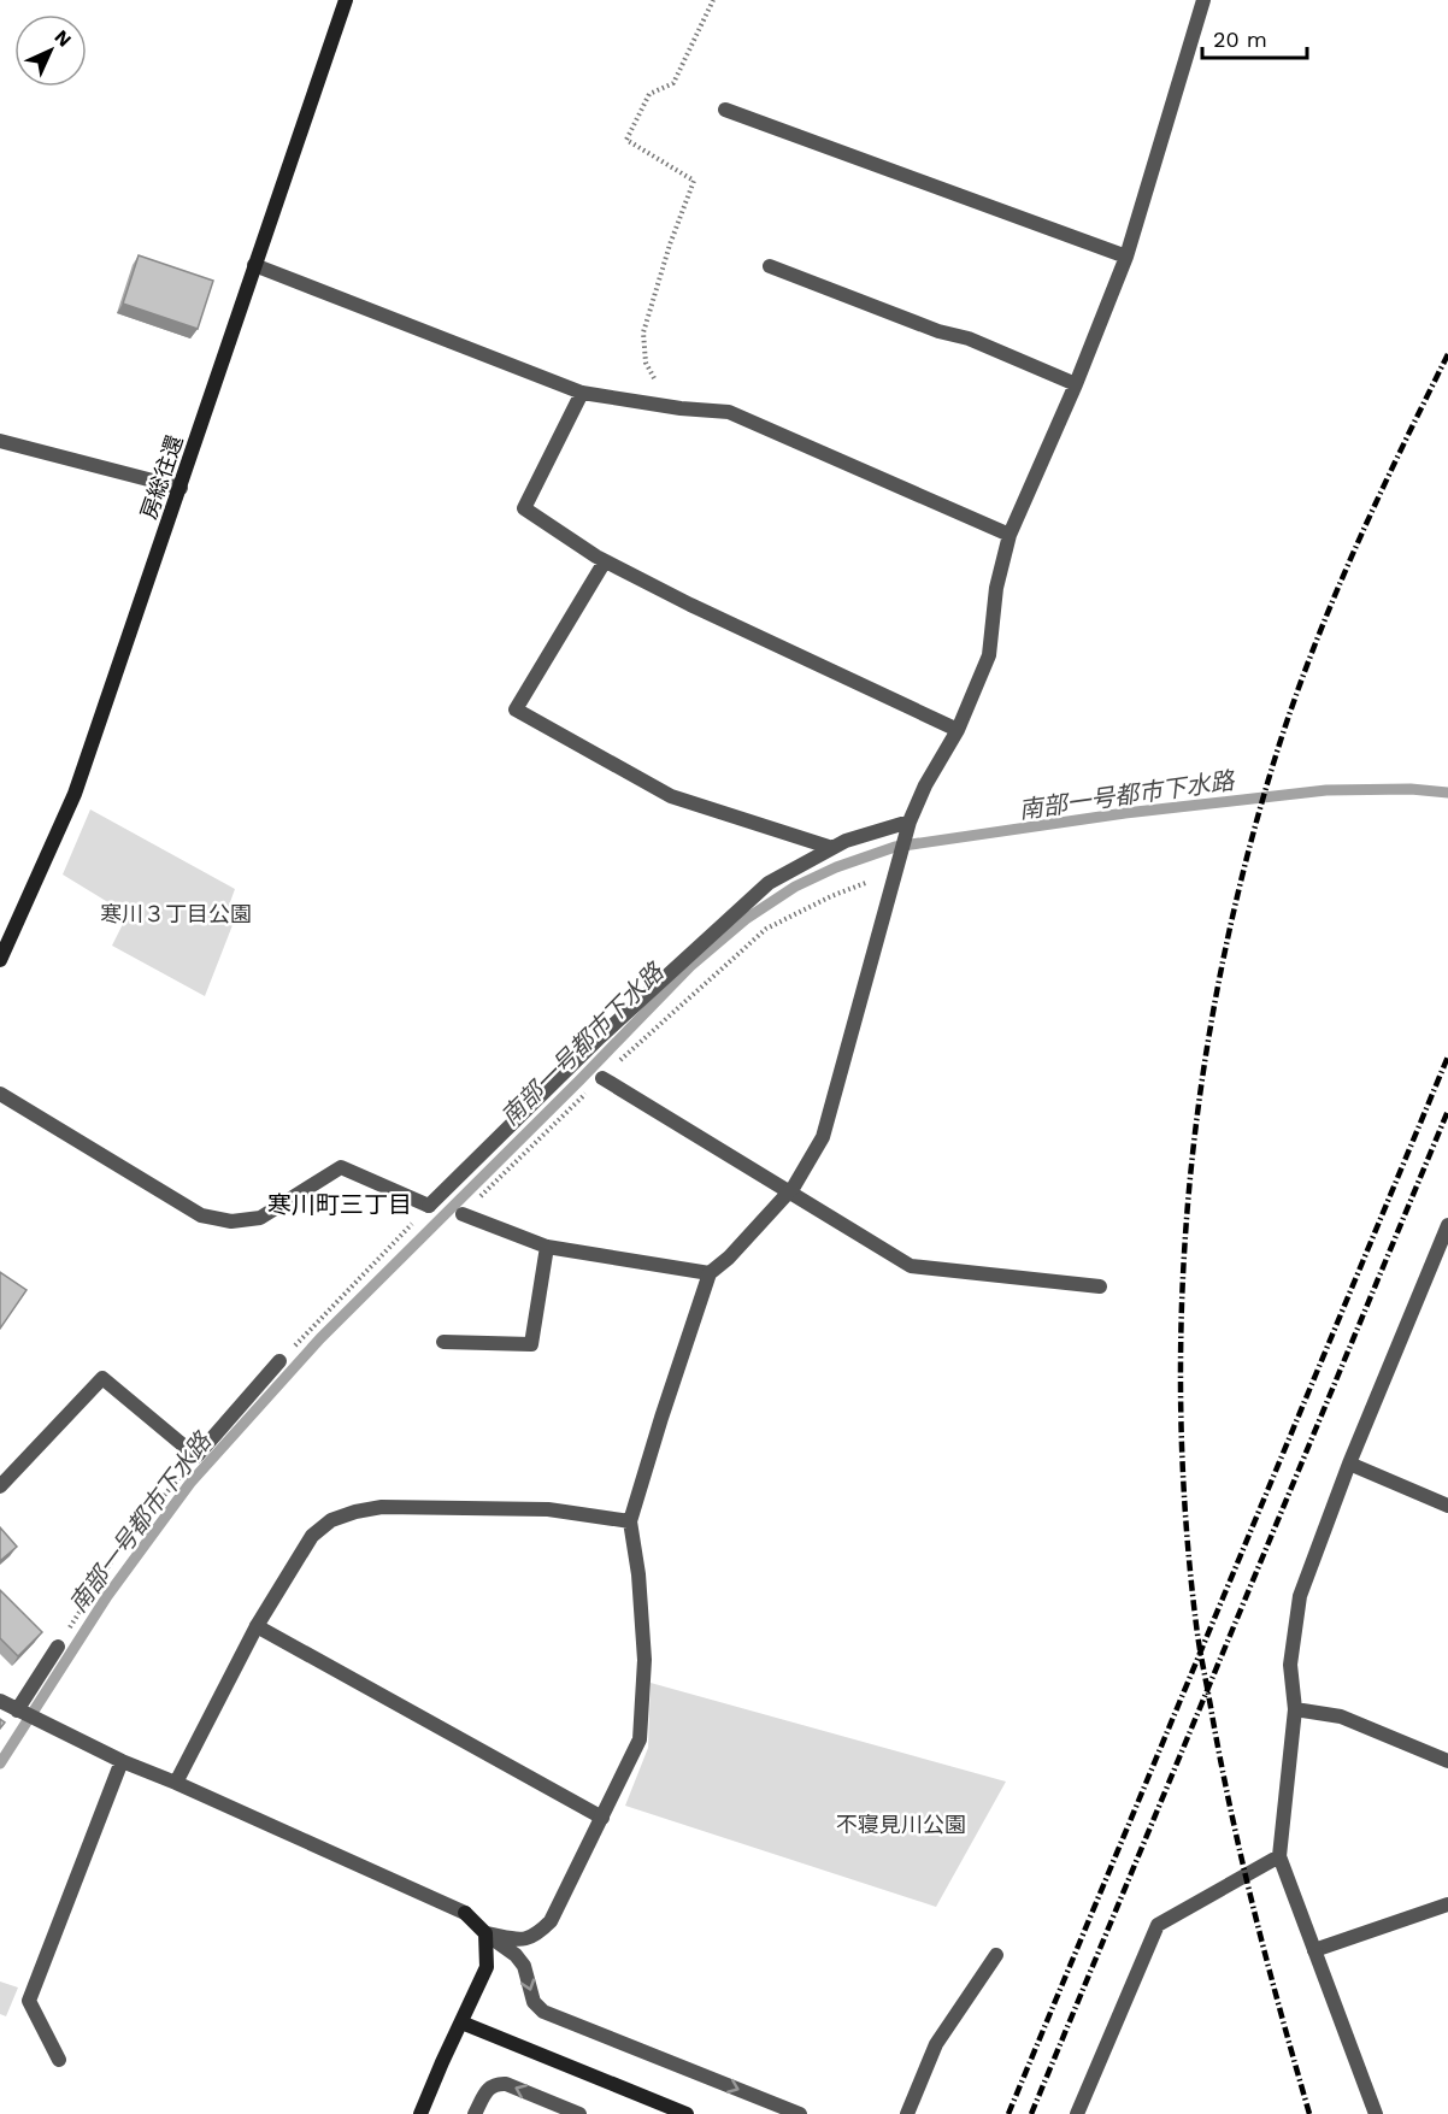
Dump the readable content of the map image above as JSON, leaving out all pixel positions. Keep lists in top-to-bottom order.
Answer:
{
  "streets": {
    "street": ["房総往還"]
  },
  "districts": ["寒川町三丁目"],
  "water": ["南部一号都市下水路"],
  "parks": ["寒川３丁目公園", "不寝見川公園"],
  "scale_bar": "20 m",
  "north": "top right"
}
